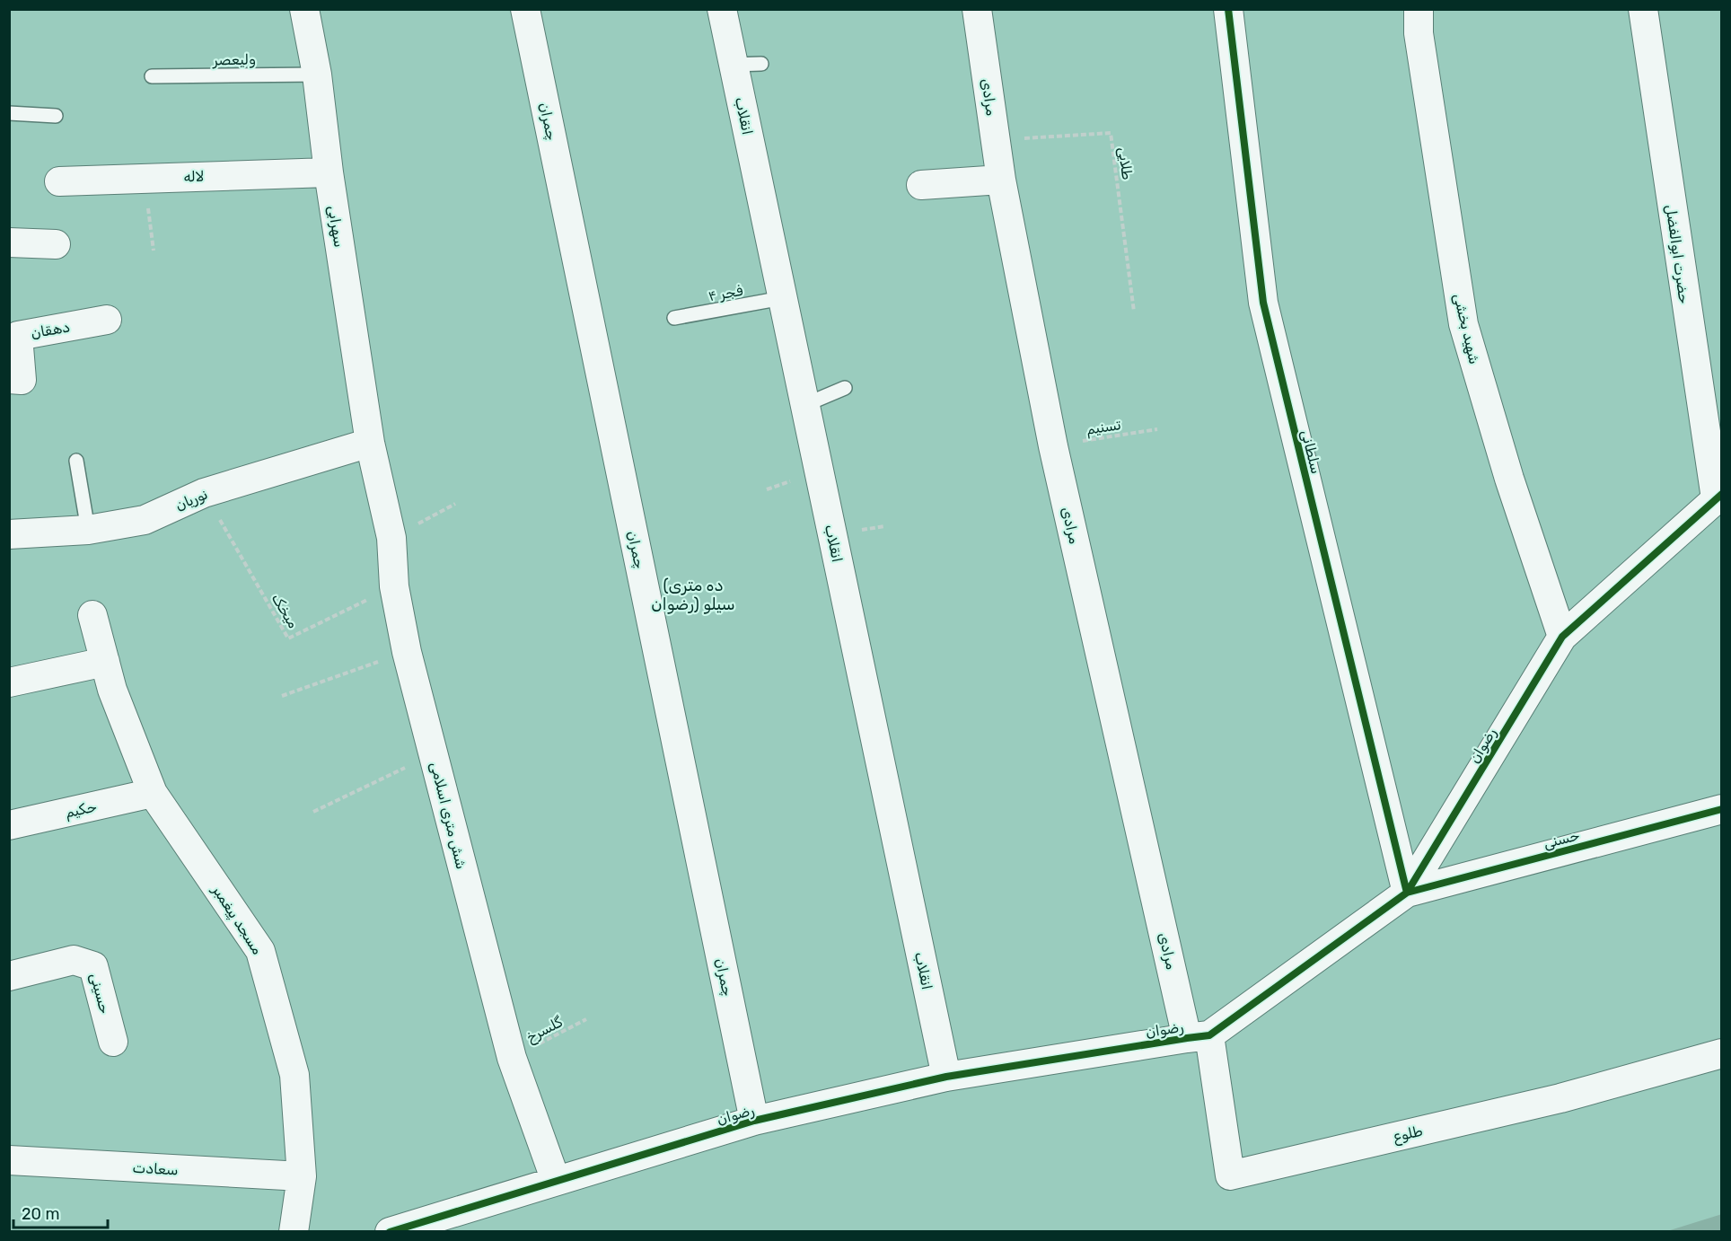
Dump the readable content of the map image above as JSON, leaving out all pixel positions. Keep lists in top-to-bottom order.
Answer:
{
  "streets": {
    "street": [
      "مرادی",
      "انقلاب",
      "چمران",
      "لاله",
      "سهرابی",
      "حضرت ابوالفضل",
      "شهید بخشی",
      "دهقان",
      "سلطانی",
      "نوریان",
      "رضوان",
      "حکیم",
      "شش متری اسلامی",
      "حسنی",
      "مسجد پیغمبر",
      "حسینی",
      "طلوع",
      "سعادت"
    ],
    "lane": ["ولیعصر", "فجر ۴"],
    "path": [
      "طلایی",
      "تسنیم",
      "میخک",
      "گلسرخ"
    ]
  },
  "crossings": [
    ["ولیعصر", "سهرابی"],
    ["مرادی", "طلایی"],
    ["مرادی", "تسنیم"],
    ["مرادی", "رضوان"],
    ["مرادی", "طلوع"],
    ["انقلاب", "فجر ۴"],
    ["انقلاب", "رضوان"],
    ["چمران", "رضوان"],
    ["لاله", "سهرابی"],
    ["سهرابی", "نوریان"],
    ["سهرابی", "شش متری اسلامی"],
    ["حضرت ابوالفضل", "رضوان"],
    ["شهید بخشی", "رضوان"],
    ["سلطانی", "رضوان"],
    ["سلطانی", "حسنی"],
    ["نوریان", "میخک"],
    ["نوریان", "شش متری اسلامی"],
    ["میخک", "شش متری اسلامی"],
    ["رضوان", "شش متری اسلامی"],
    ["رضوان", "حسنی"],
    ["رضوان", "طلوع"],
    ["حکیم", "مسجد پیغمبر"],
    ["شش متری اسلامی", "گلسرخ"],
    ["مسجد پیغمبر", "سعادت"]
  ],
  "districts": ["(ده متری سیلو (رضوان"],
  "scale_bar": "20 m"
}
